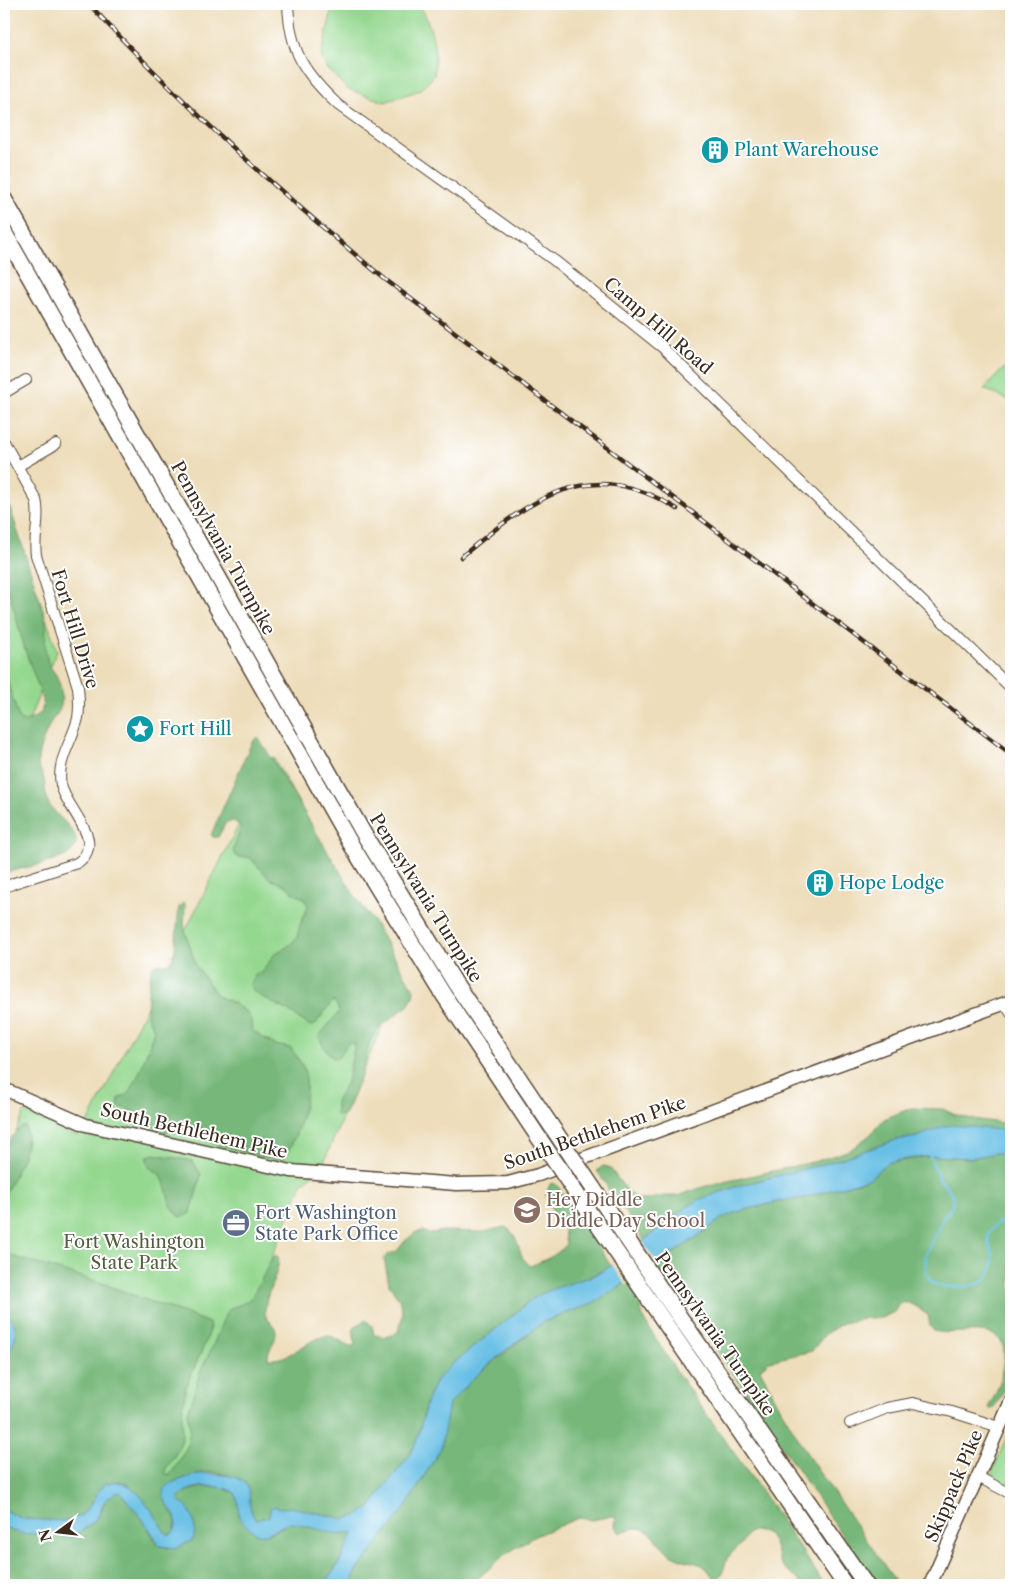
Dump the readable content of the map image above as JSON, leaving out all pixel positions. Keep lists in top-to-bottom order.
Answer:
{
  "streets": {
    "highway": ["Pennsylvania Turnpike"],
    "main road": ["South Bethlehem Pike", "Skippack Pike"],
    "street": ["Camp Hill Road", "Fort Hill Drive"]
  },
  "parks": ["Fort Washington State Park"],
  "places": {
    "building": ["Plant Warehouse", "Hope Lodge"],
    "place": ["Fort Hill"],
    "school or university": ["Hey Diddle Diddle Day School"],
    "office": ["Fort Washington State Park Office"]
  },
  "north": "left"
}
